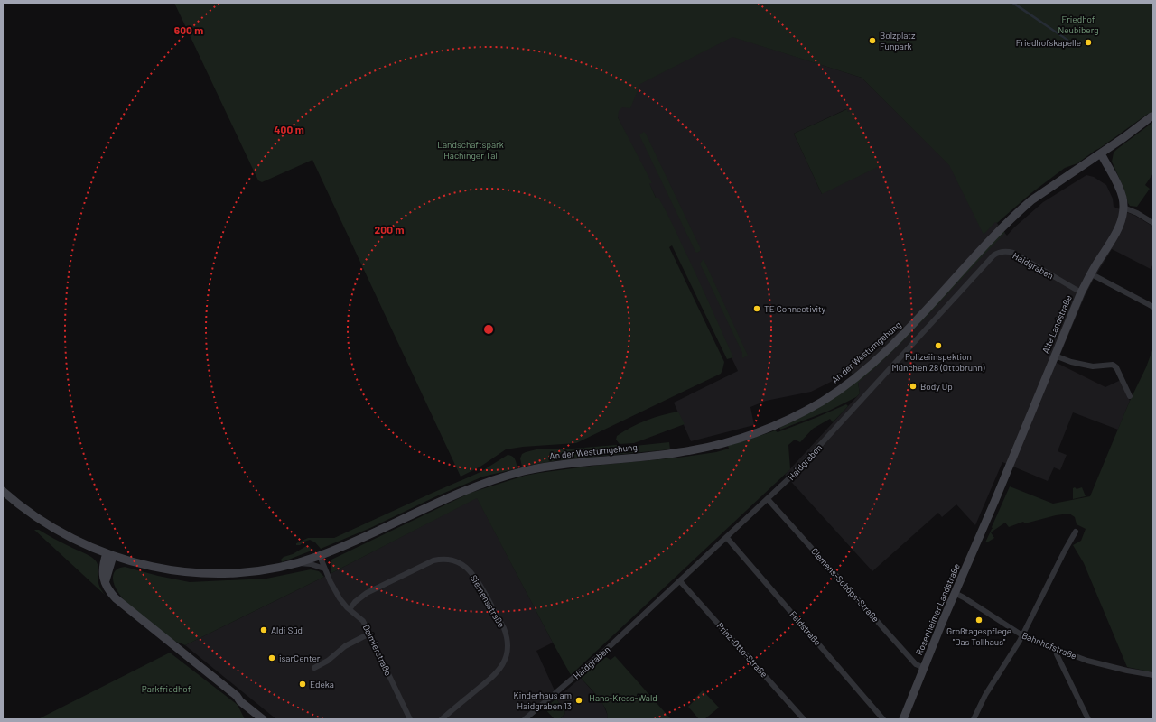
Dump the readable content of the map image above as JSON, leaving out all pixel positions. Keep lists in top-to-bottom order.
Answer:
{
  "streets": {
    "main road": ["Alte Landstraße", "An der Westumgehung", "Rosenheimer Landstraße"],
    "street": [
      "Haidgraben",
      "Clemens-Schöps-Straße",
      "Siemensstraße",
      "Feldstraße",
      "Bahnhofstraße",
      "Daimlerstraße",
      "Prinz-Otto-Straße"
    ]
  },
  "crossings": [
    ["Haidgraben", "Alte Landstraße"],
    ["Haidgraben", "Clemens-Schöps-Straße"],
    ["Haidgraben", "Feldstraße"],
    ["Haidgraben", "Prinz-Otto-Straße"],
    ["Alte Landstraße", "An der Westumgehung"],
    ["Alte Landstraße", "Rosenheimer Landstraße"],
    ["An der Westumgehung", "Daimlerstraße"],
    ["Clemens-Schöps-Straße", "Rosenheimer Landstraße"],
    ["Siemensstraße", "Daimlerstraße"],
    ["Rosenheimer Landstraße", "Bahnhofstraße"]
  ],
  "parks": [
    "Friedhof Neubiberg",
    "Landschaftspark Hachinger Tal",
    "Parkfriedhof",
    "Hans-Kress-Wald"
  ],
  "places": [
    "Bolzplatz Funpark",
    "Friedhofskapelle",
    "TE Connectivity",
    "Polizeiinspektion München 28 (Ottobrunn)",
    "Body Up",
    "Großtagespflege \"Das Tollhaus\"",
    "Aldi Süd",
    "isarCenter",
    "Edeka",
    "Kinderhaus am Haidgraben 13"
  ],
  "rings": ["600 m", "400 m", "200 m"]
}
